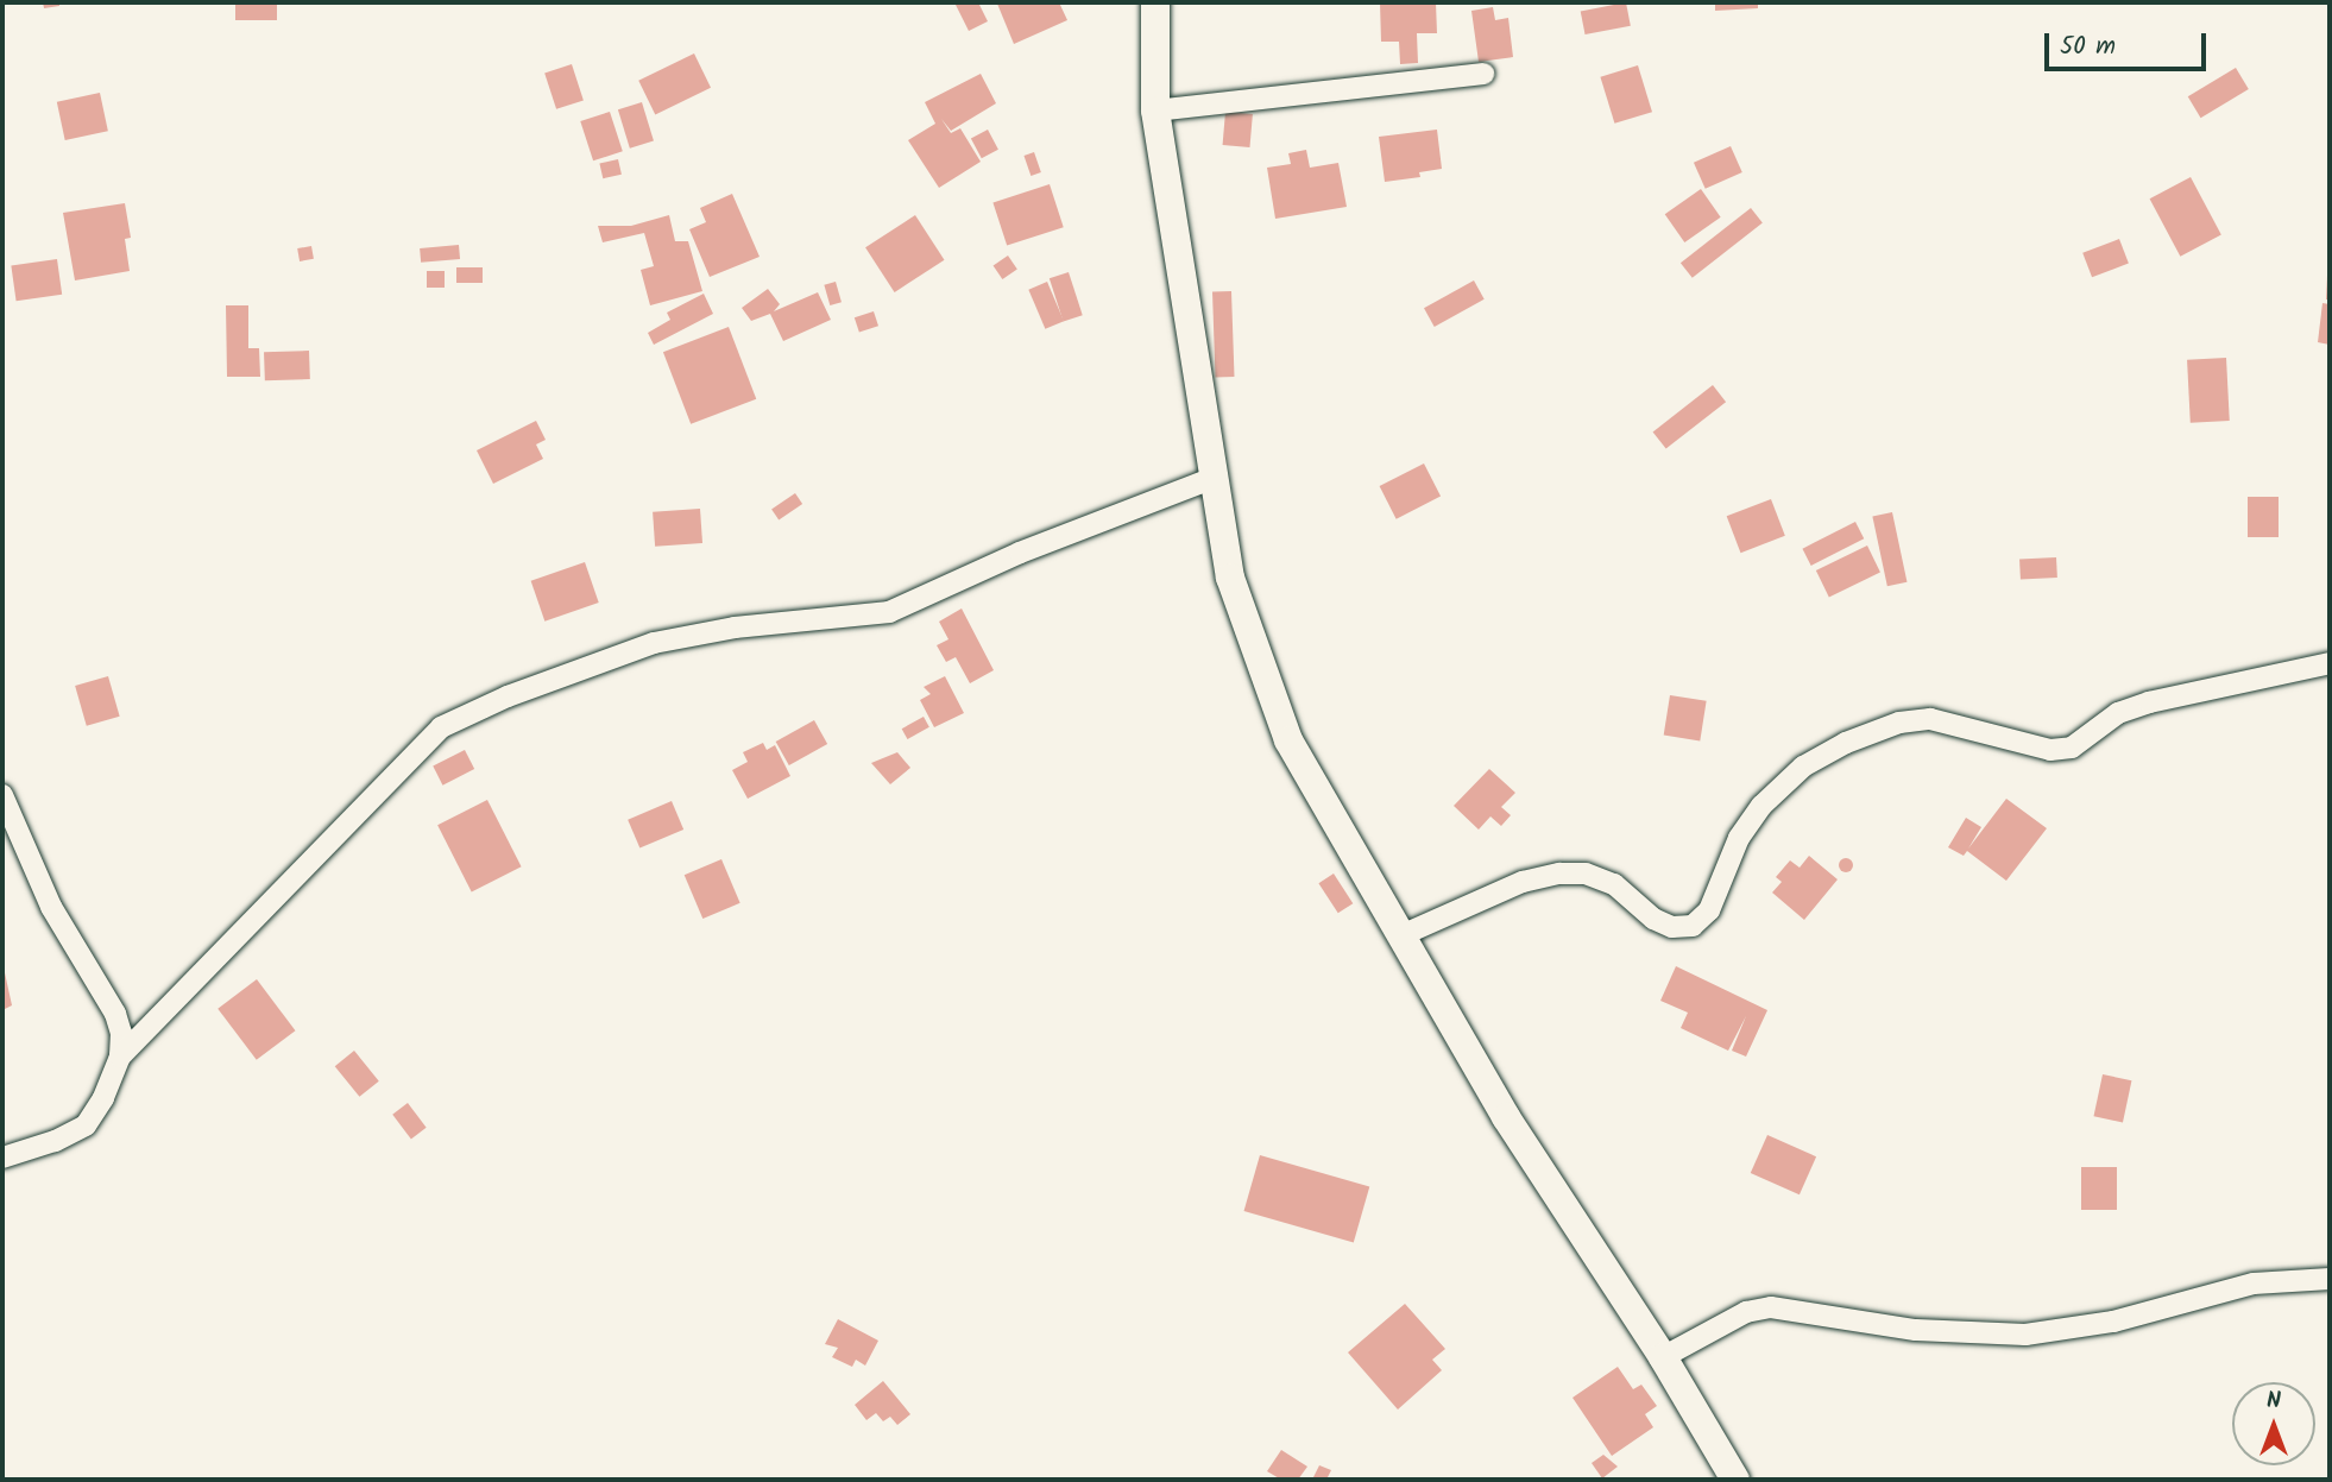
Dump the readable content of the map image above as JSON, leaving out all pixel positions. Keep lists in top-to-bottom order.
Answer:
{
  "scale_bar": "50 m",
  "north": "top"
}
